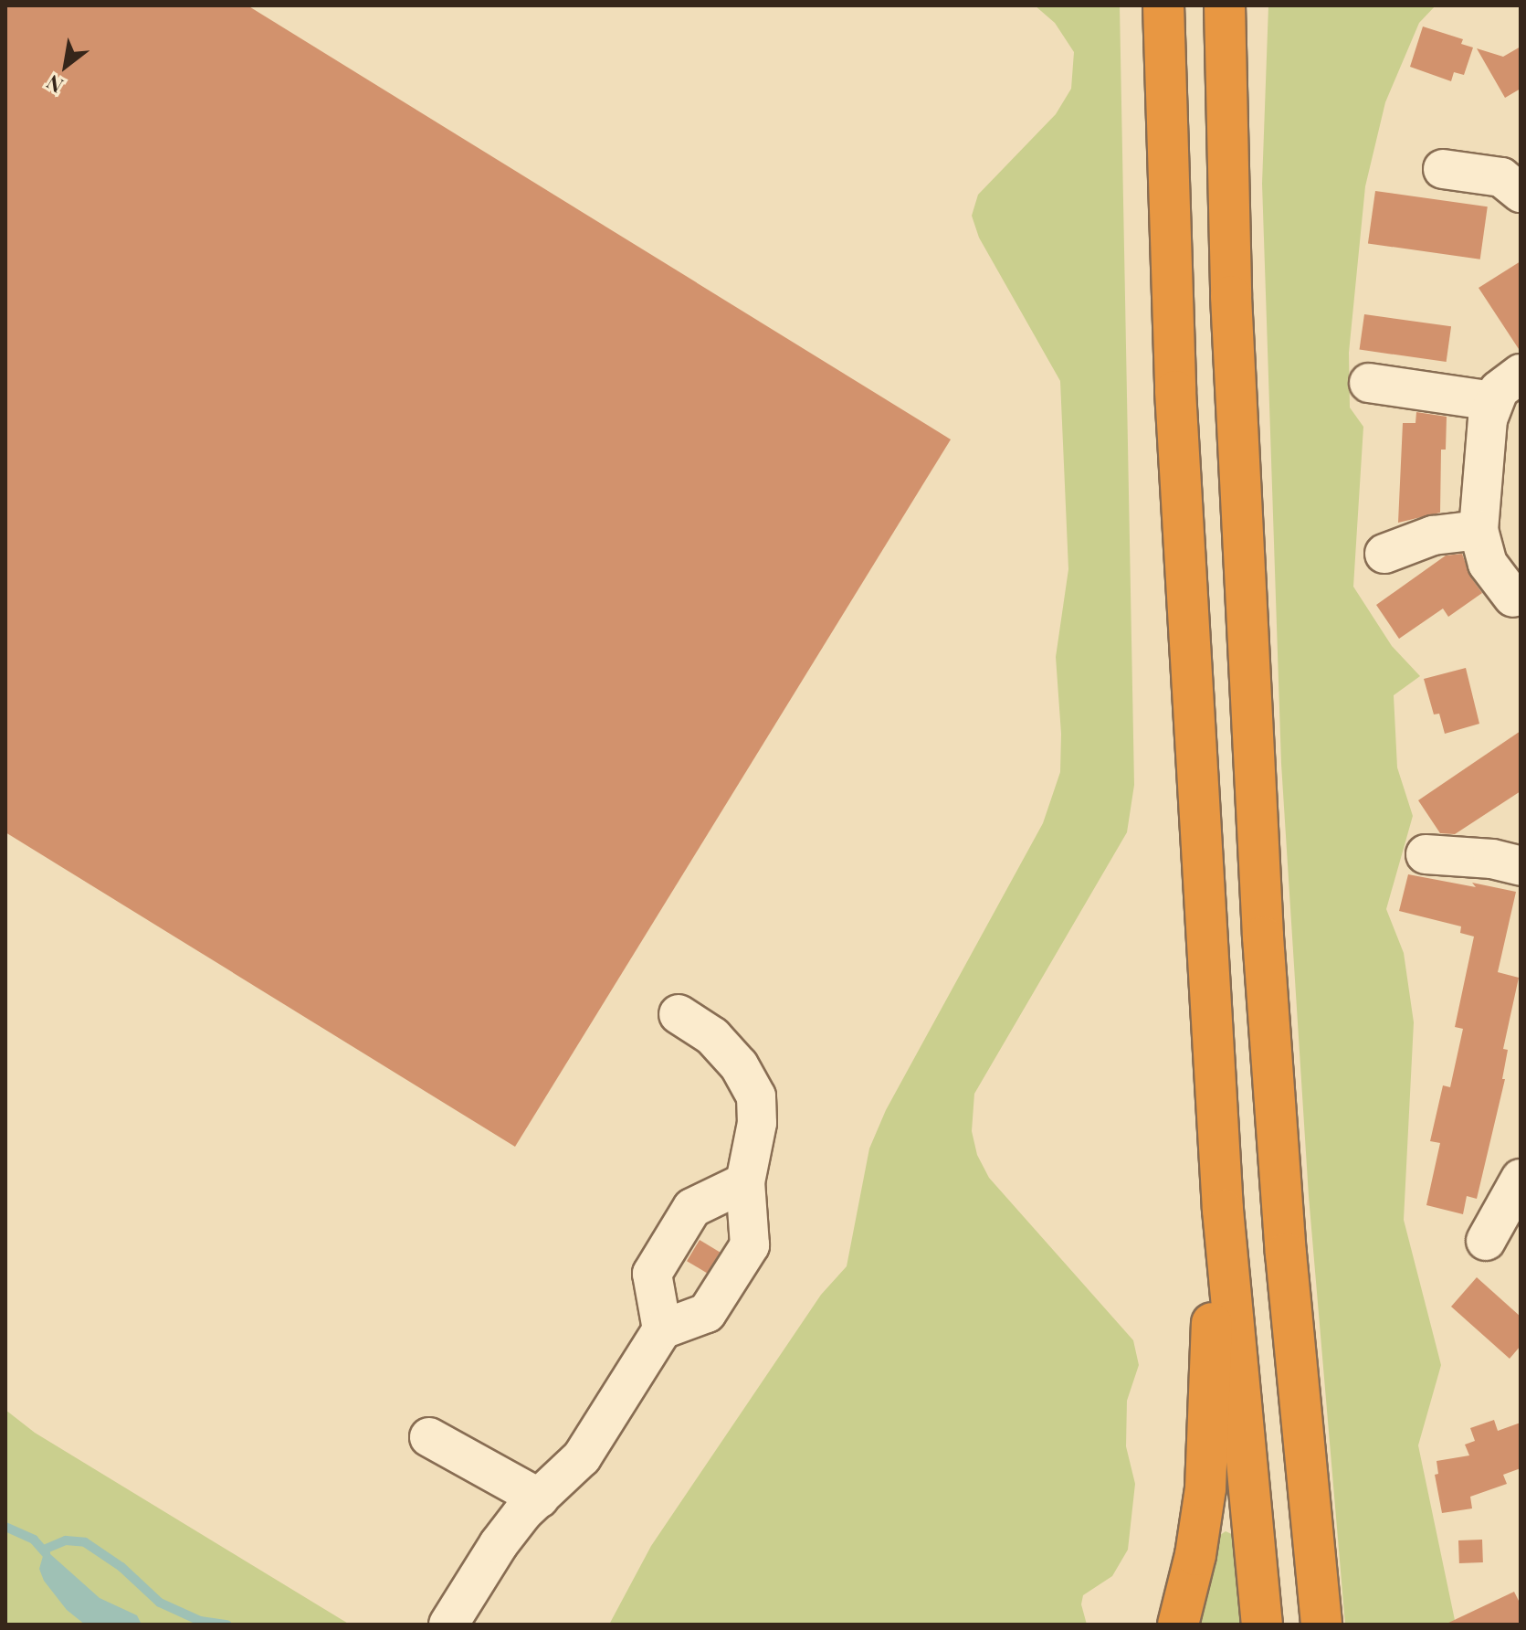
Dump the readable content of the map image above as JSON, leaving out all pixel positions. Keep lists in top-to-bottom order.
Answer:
{
  "north": "bottom left"
}
